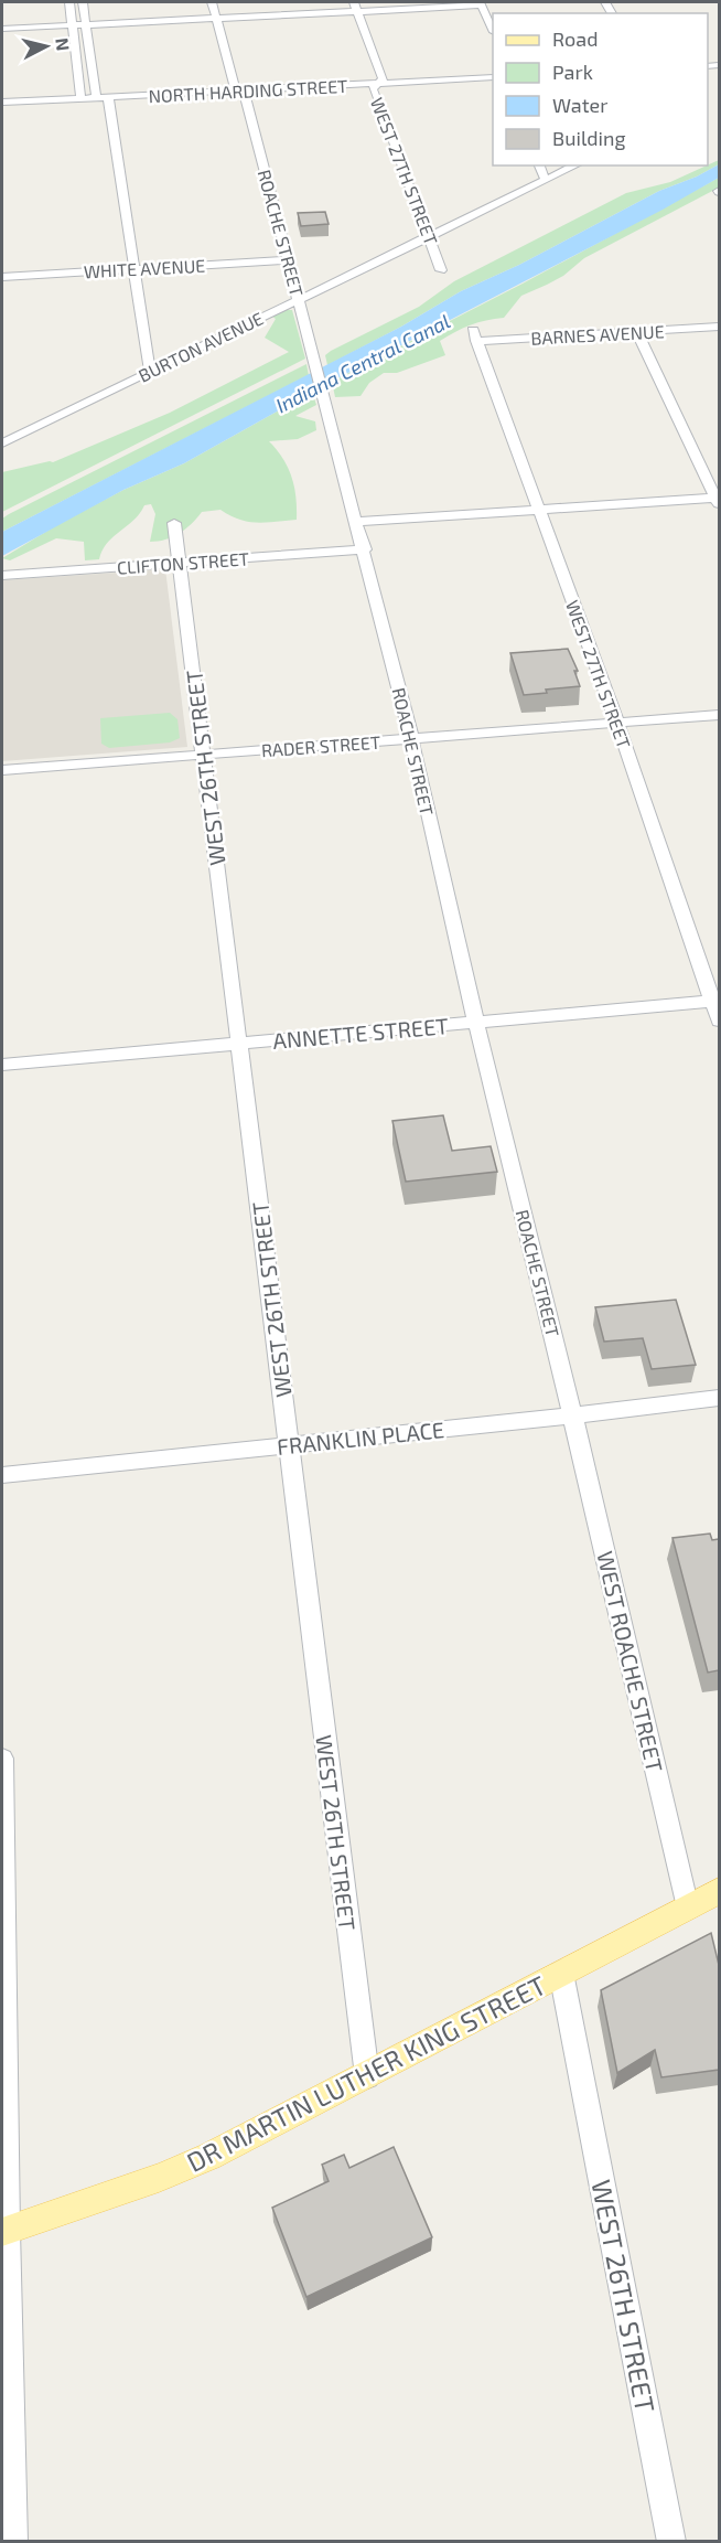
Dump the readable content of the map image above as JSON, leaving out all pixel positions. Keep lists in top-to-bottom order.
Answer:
{
  "streets": {
    "main road": ["DR MARTIN LUTHER KING STREET"],
    "street": [
      "NORTH HARDING STREET",
      "WEST 27TH STREET",
      "ROACHE STREET",
      "WHITE AVENUE",
      "BARNES AVENUE",
      "BURTON AVENUE",
      "CLIFTON STREET",
      "RADER STREET",
      "WEST 26TH STREET",
      "ANNETTE STREET",
      "FRANKLIN PLACE",
      "WEST ROACHE STREET"
    ]
  },
  "crossings": [
    ["NORTH HARDING STREET", "WEST 27TH STREET"],
    ["NORTH HARDING STREET", "ROACHE STREET"],
    ["WEST 27TH STREET", "BARNES AVENUE"],
    ["WEST 27TH STREET", "BURTON AVENUE"],
    ["WEST 27TH STREET", "RADER STREET"],
    ["WEST 27TH STREET", "ANNETTE STREET"],
    ["ROACHE STREET", "WHITE AVENUE"],
    ["ROACHE STREET", "BURTON AVENUE"],
    ["ROACHE STREET", "CLIFTON STREET"],
    ["ROACHE STREET", "RADER STREET"],
    ["ROACHE STREET", "ANNETTE STREET"],
    ["ROACHE STREET", "FRANKLIN PLACE"],
    ["ROACHE STREET", "WEST ROACHE STREET"],
    ["CLIFTON STREET", "WEST 26TH STREET"],
    ["RADER STREET", "WEST 26TH STREET"],
    ["WEST 26TH STREET", "ANNETTE STREET"],
    ["WEST 26TH STREET", "FRANKLIN PLACE"],
    ["WEST 26TH STREET", "DR MARTIN LUTHER KING STREET"],
    ["FRANKLIN PLACE", "WEST ROACHE STREET"],
    ["WEST ROACHE STREET", "DR MARTIN LUTHER KING STREET"]
  ],
  "water": ["Indiana Central Canal"],
  "legend": [
    "Road",
    "Park",
    "Water",
    "Building"
  ],
  "north": "right"
}
